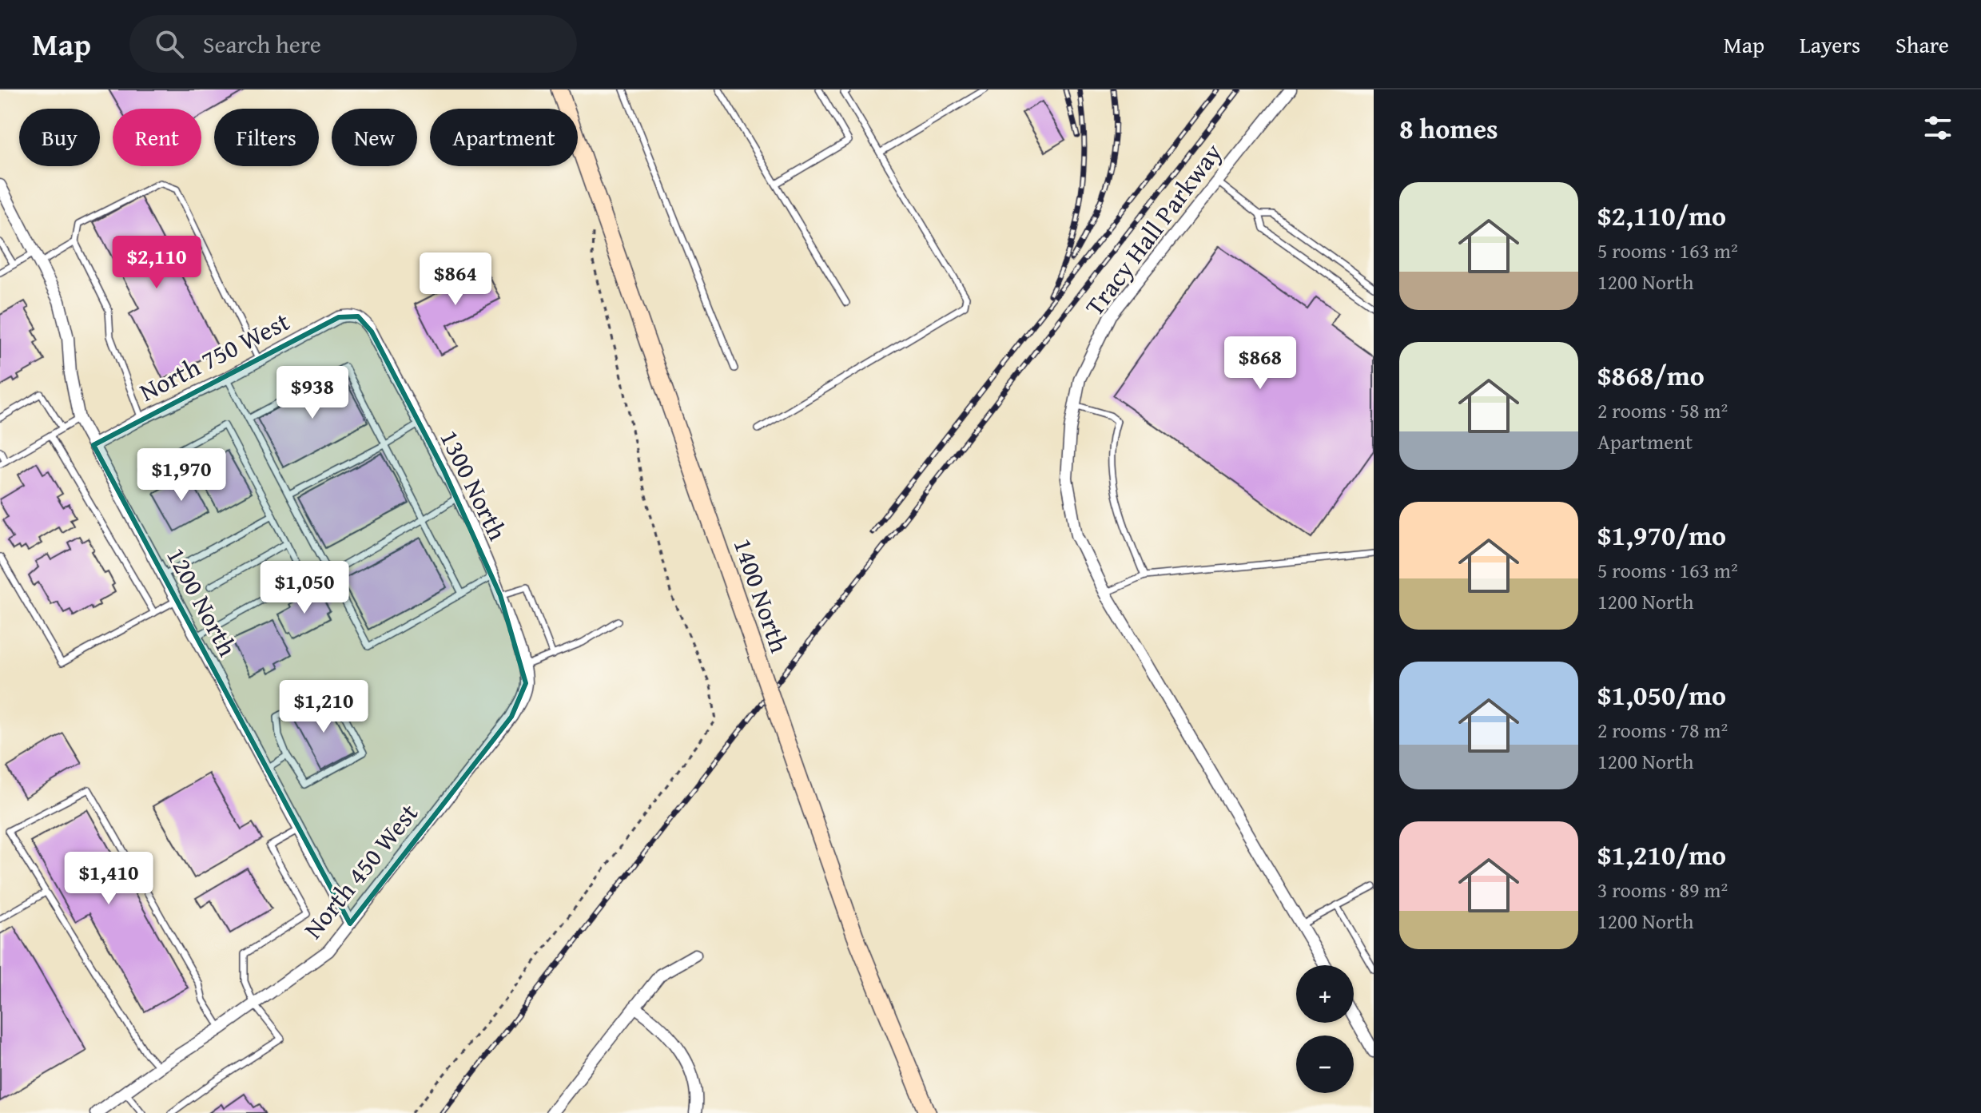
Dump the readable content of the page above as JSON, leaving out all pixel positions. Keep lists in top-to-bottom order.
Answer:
{
  "streets": {
    "main road": ["1400 North"],
    "street": [
      "Tracy Hall Parkway",
      "North 750 West",
      "1300 North",
      "1200 North",
      "North 450 West"
    ]
  },
  "crossings": [
    ["North 750 West", "1300 North"],
    ["North 750 West", "1200 North"],
    ["1300 North", "North 450 West"],
    ["1200 North", "North 450 West"]
  ],
  "page": {
    "header": "Map",
    "search": "Search here",
    "nav": ["Map", "Layers", "Share"],
    "heading": "8 homes",
    "chip": [
      "Buy",
      "Rent",
      "Filters",
      "New",
      "Apartment"
    ],
    "list": [
      {
        "name": "$2,110/mo",
        "note": "5 rooms · 163 m² · 1200 North"
      },
      {
        "name": "$868/mo",
        "note": "2 rooms · 58 m² · Apartment"
      },
      {
        "name": "$1,970/mo",
        "note": "5 rooms · 163 m² · 1200 North"
      },
      {
        "name": "$1,050/mo",
        "note": "2 rooms · 78 m² · 1200 North"
      },
      {
        "name": "$1,210/mo",
        "note": "3 rooms · 89 m² · 1200 North"
      }
    ],
    "price": [
      "$2,110",
      "$864",
      "$868",
      "$938",
      "$1,970",
      "$1,050",
      "$1,210",
      "$1,410"
    ],
    "map_buttons": ["+", "−"]
  }
}
